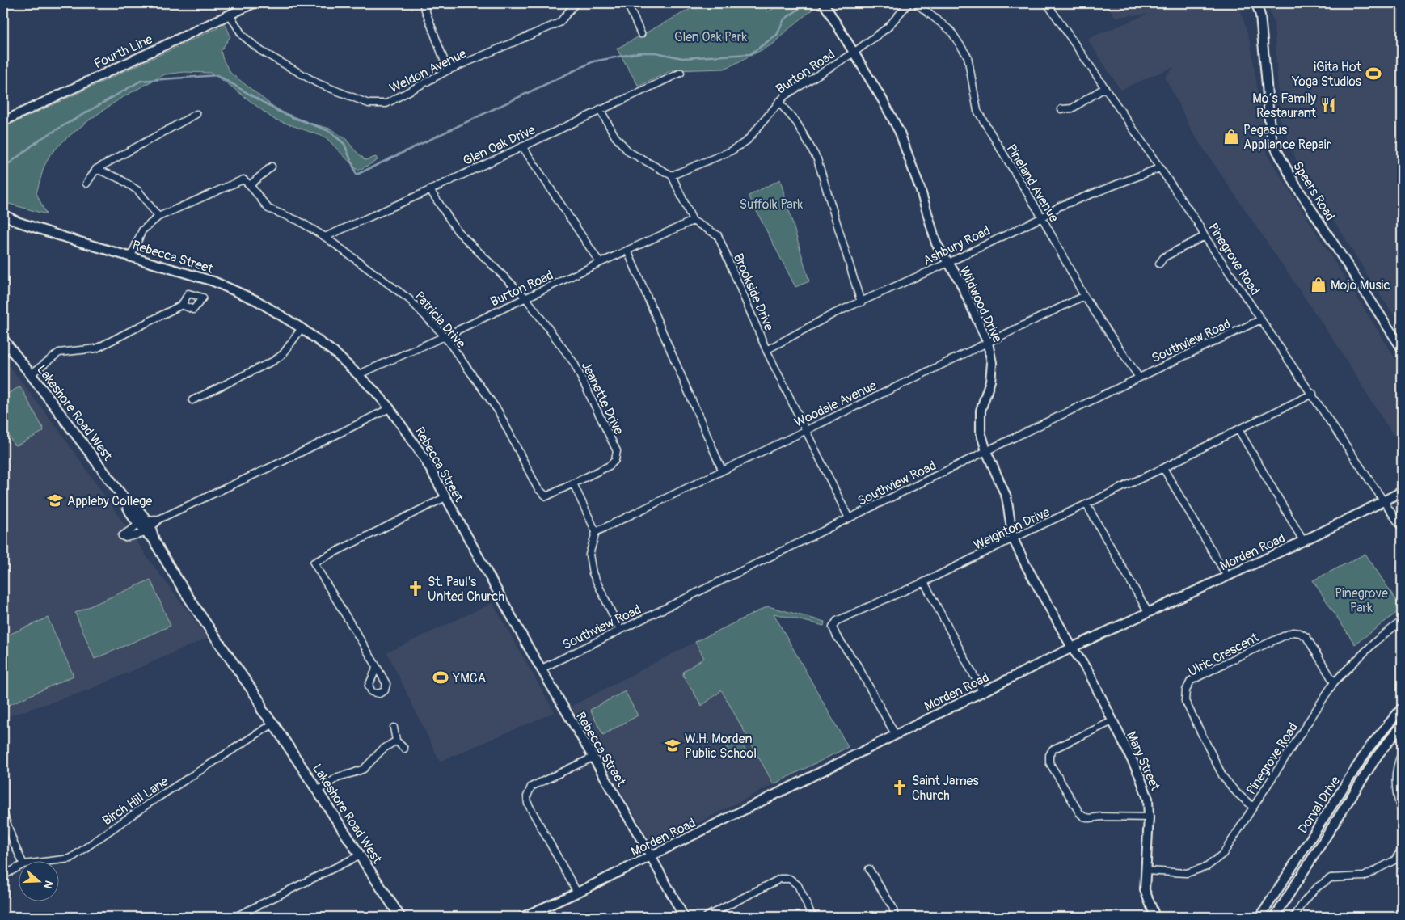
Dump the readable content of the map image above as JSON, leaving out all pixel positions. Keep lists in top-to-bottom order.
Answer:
{
  "streets": {
    "main road": ["Lakeshore Road West"],
    "street": [
      "Fourth Line",
      "Weldon Avenue",
      "Burton Road",
      "Glen Oak Drive",
      "Pineland Avenue",
      "Speers Road",
      "Ashbury Road",
      "Rebecca Street",
      "Pinegrove Road",
      "Brookside Drive",
      "Wildwood Drive",
      "Patricia Drive",
      "Southview Road",
      "Jeanette Drive",
      "Woodale Avenue",
      "Weighton Drive",
      "Morden Road",
      "Ulric Crescent",
      "Mary Street",
      "Birch Hill Lane",
      "Dorval Drive"
    ]
  },
  "crossings": [
    ["Fourth Line", "Weldon Avenue"],
    ["Burton Road", "Rebecca Street"],
    ["Burton Road", "Brookside Drive"],
    ["Burton Road", "Wildwood Drive"],
    ["Burton Road", "Patricia Drive"],
    ["Burton Road", "Jeanette Drive"],
    ["Glen Oak Drive", "Patricia Drive"],
    ["Glen Oak Drive", "Jeanette Drive"],
    ["Pineland Avenue", "Ashbury Road"],
    ["Pineland Avenue", "Southview Road"],
    ["Pineland Avenue", "Woodale Avenue"],
    ["Ashbury Road", "Pinegrove Road"],
    ["Ashbury Road", "Brookside Drive"],
    ["Ashbury Road", "Wildwood Drive"],
    ["Rebecca Street", "Southview Road"],
    ["Rebecca Street", "Morden Road"],
    ["Pinegrove Road", "Southview Road"],
    ["Pinegrove Road", "Weighton Drive"],
    ["Pinegrove Road", "Morden Road"],
    ["Pinegrove Road", "Ulric Crescent"],
    ["Pinegrove Road", "Mary Street"],
    ["Brookside Drive", "Southview Road"],
    ["Brookside Drive", "Woodale Avenue"],
    ["Wildwood Drive", "Southview Road"],
    ["Wildwood Drive", "Woodale Avenue"],
    ["Wildwood Drive", "Weighton Drive"],
    ["Wildwood Drive", "Morden Road"],
    ["Wildwood Drive", "Mary Street"],
    ["Patricia Drive", "Jeanette Drive"],
    ["Lakeshore Road West", "Birch Hill Lane"],
    ["Weighton Drive", "Morden Road"],
    ["Morden Road", "Mary Street"]
  ],
  "parks": ["Glen Oak Park", "Suffolk Park", "Pinegrove Park"],
  "places": {
    "sports": ["iGita Hot Yoga Studios", "YMCA"],
    "restaurant": ["Mo‘s Family Restaurant"],
    "shop": ["Pegasus Appliance Repair", "Mojo Music"],
    "school or university": ["Appleby College", "W.H. Morden Public School"],
    "church": ["St. Paul's United Church", "Saint James Church"]
  },
  "north": "right"
}
